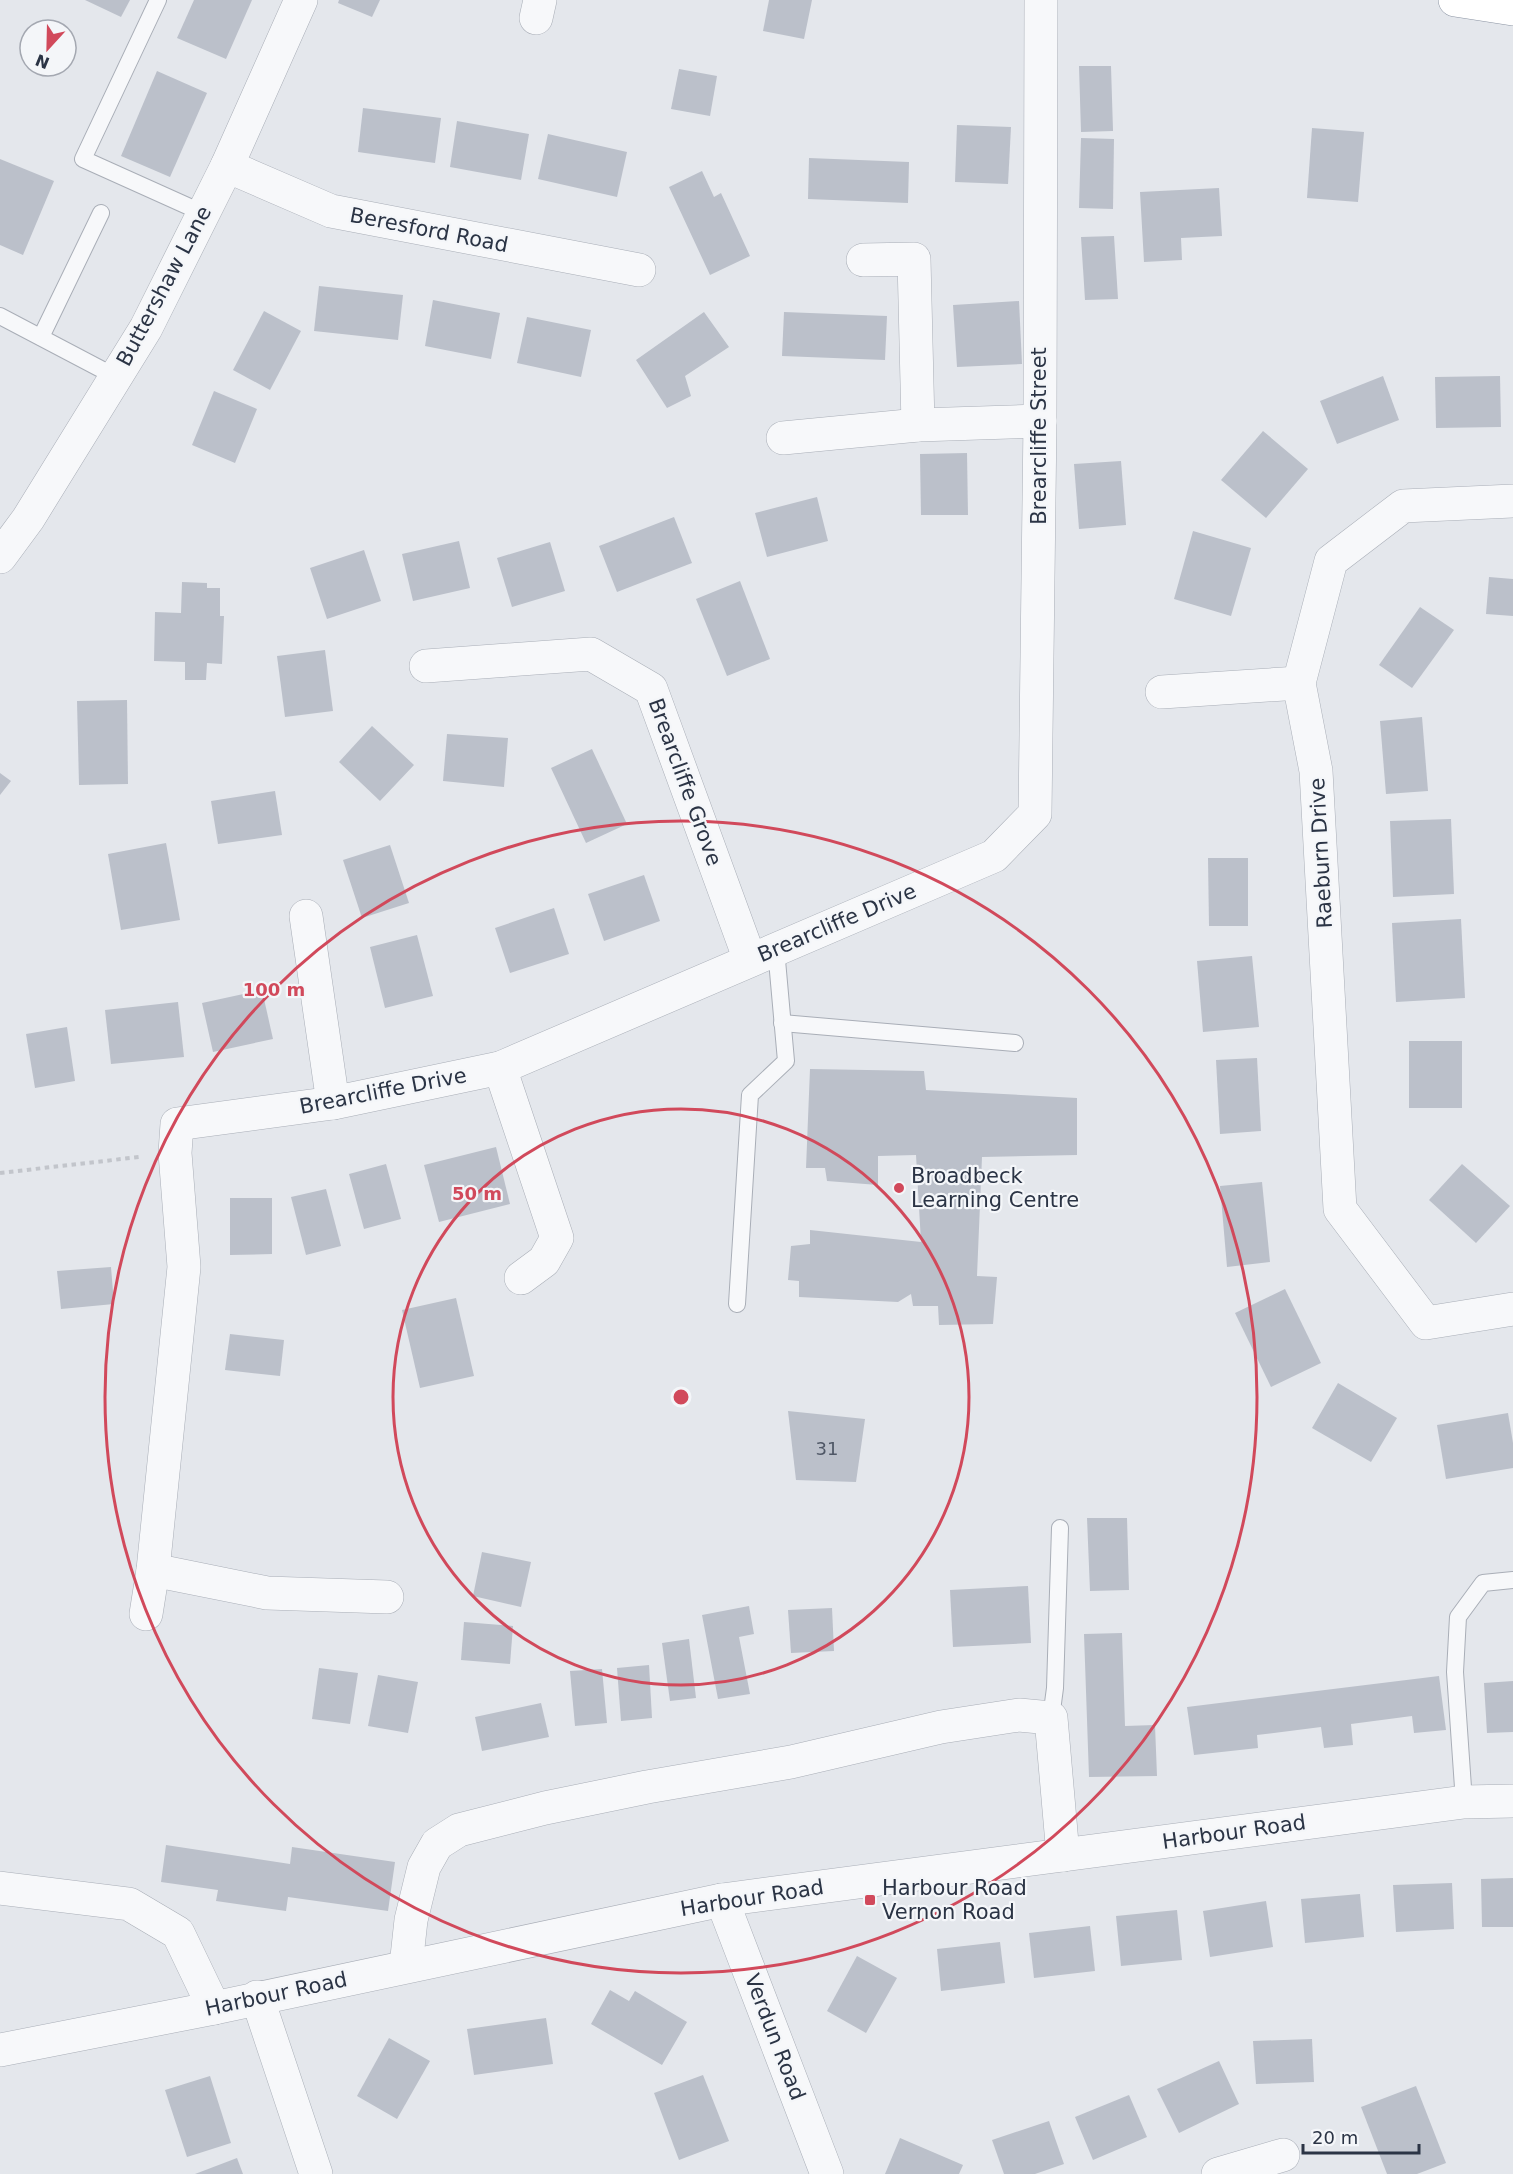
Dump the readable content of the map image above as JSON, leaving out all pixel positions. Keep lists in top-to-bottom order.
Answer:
{
  "streets": {
    "street": [
      "Beresford Road",
      "Buttershaw Lane",
      "Brearcliffe Street",
      "Brearcliffe Grove",
      "Raeburn Drive",
      "Brearcliffe Drive",
      "Harbour Road",
      "Verdun Road"
    ]
  },
  "crossings": [
    ["Beresford Road", "Buttershaw Lane"],
    ["Brearcliffe Street", "Brearcliffe Drive"],
    ["Brearcliffe Grove", "Brearcliffe Drive"],
    ["Harbour Road", "Verdun Road"]
  ],
  "places": {
    "other": ["Broadbeck Learning Centre"],
    "transit": ["Harbour Road Vernon Road"]
  },
  "house_numbers": ["31"],
  "scale_bar": "20 m",
  "north": "bottom",
  "rings": ["100 m", "50 m"]
}
